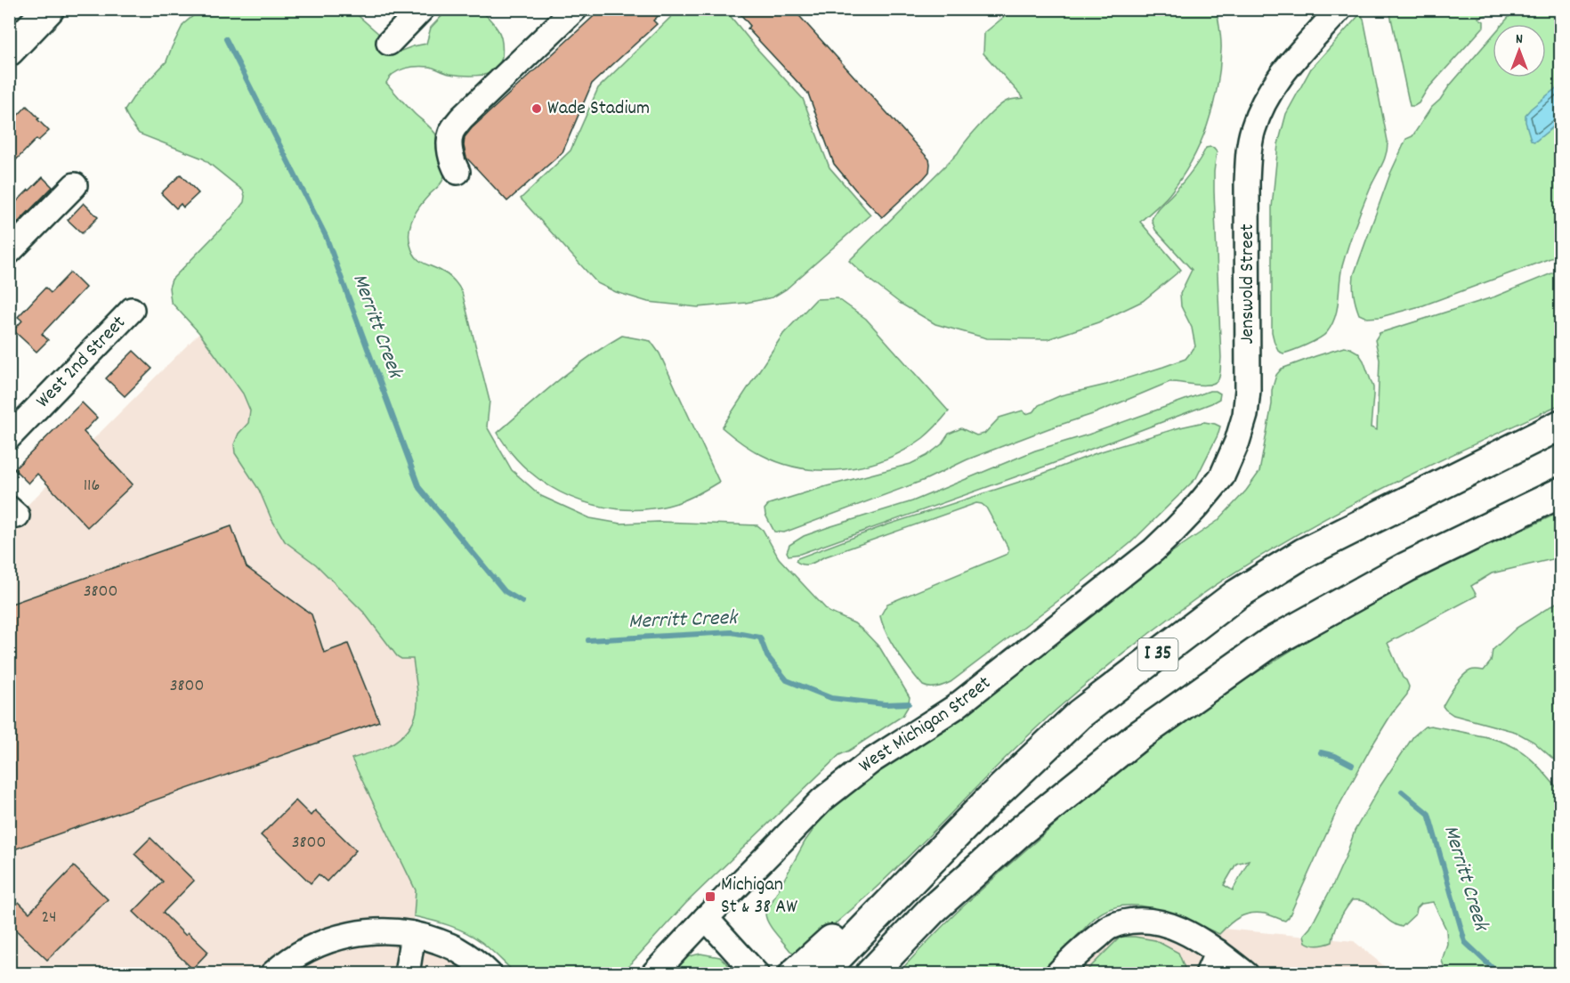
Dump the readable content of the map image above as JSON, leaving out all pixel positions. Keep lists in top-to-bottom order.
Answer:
{
  "streets": {
    "main road": ["I 35"],
    "street": ["Jenswold Street", "West 2nd Street", "West Michigan Street"]
  },
  "crossings": [
    ["Jenswold Street", "West Michigan Street"]
  ],
  "water": ["Merritt Creek"],
  "places": {
    "other": ["Wade Stadium"],
    "transit": ["Michigan St & 38 AW"]
  },
  "house_numbers": [
    "116",
    "3800",
    "3800",
    "3800",
    "24"
  ],
  "north": "top"
}
